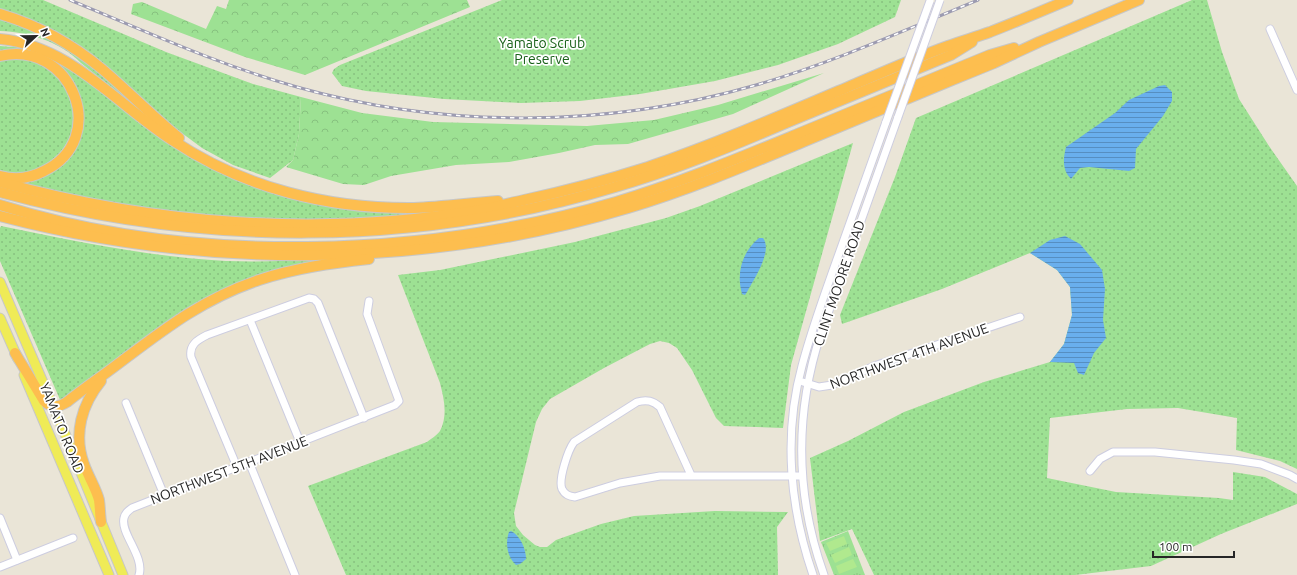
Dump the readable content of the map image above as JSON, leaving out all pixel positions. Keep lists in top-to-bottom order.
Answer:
{
  "streets": {
    "main road": ["YAMATO ROAD"],
    "street": ["CLINT MOORE ROAD", "NORTHWEST 4TH AVENUE", "NORTHWEST 5TH AVENUE"]
  },
  "crossings": [
    ["CLINT MOORE ROAD", "NORTHWEST 4TH AVENUE"]
  ],
  "parks": ["Yamato Scrub Preserve"],
  "scale_bar": "100 m",
  "north": "right"
}
